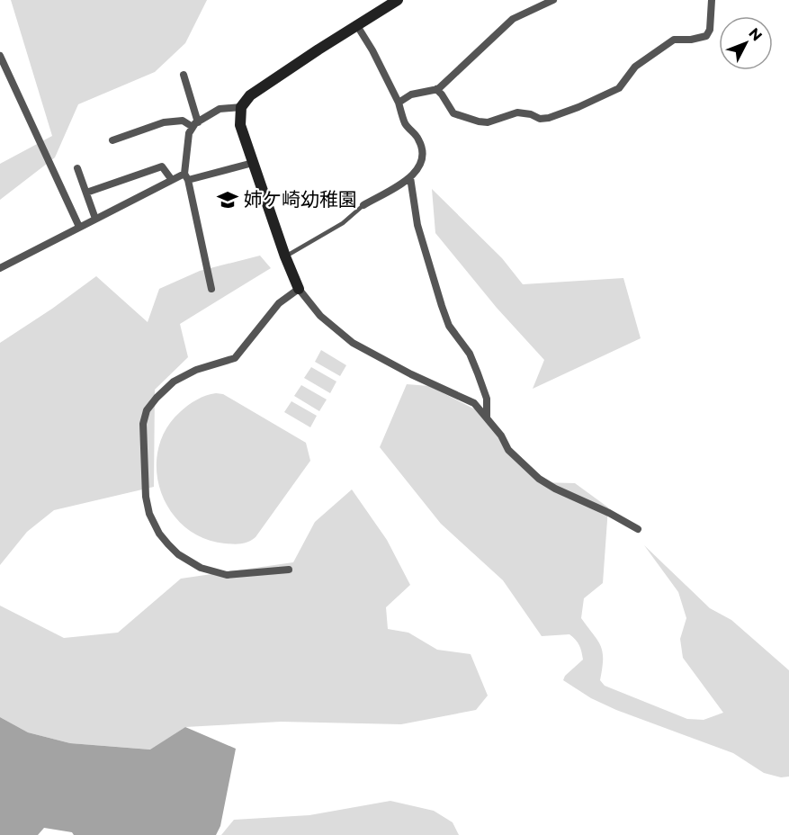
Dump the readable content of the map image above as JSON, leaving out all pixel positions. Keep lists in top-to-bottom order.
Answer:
{
  "places": {
    "school or university": ["姉ケ崎幼稚園"]
  },
  "north": "top right"
}
